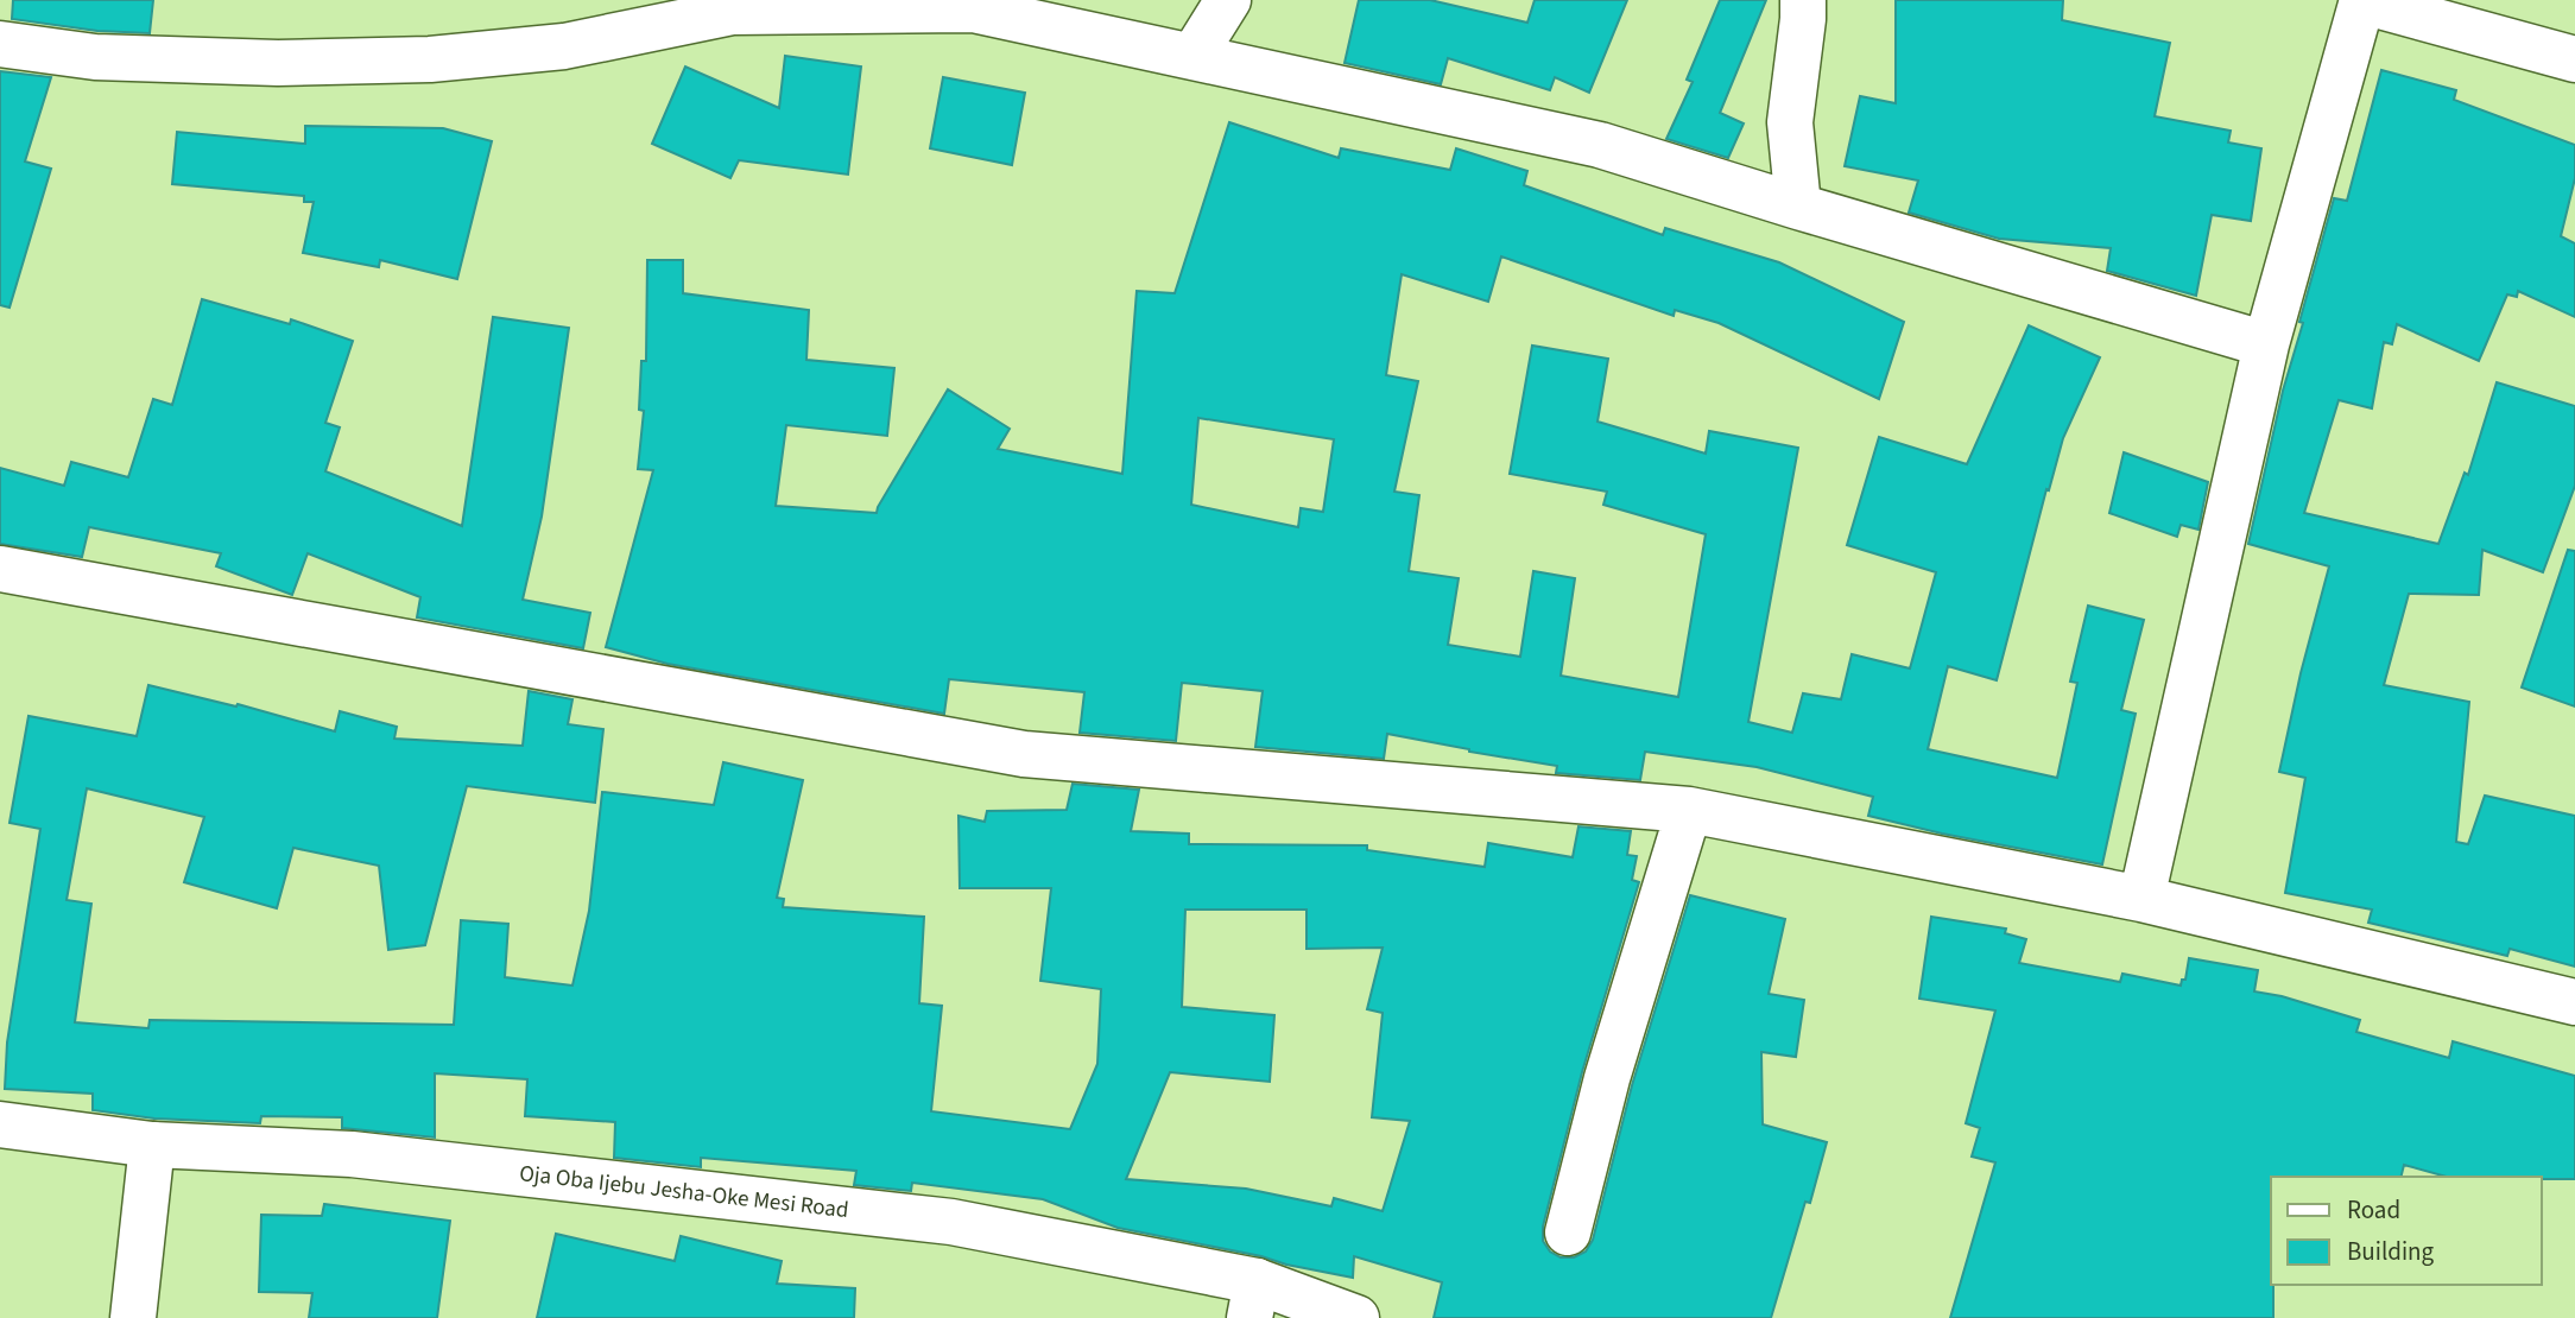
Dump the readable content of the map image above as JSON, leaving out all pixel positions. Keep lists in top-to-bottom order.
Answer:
{
  "streets": {
    "street": ["Oja Oba Ijebu Jesha-Oke Mesi Road"]
  },
  "legend": ["Road", "Building"]
}
